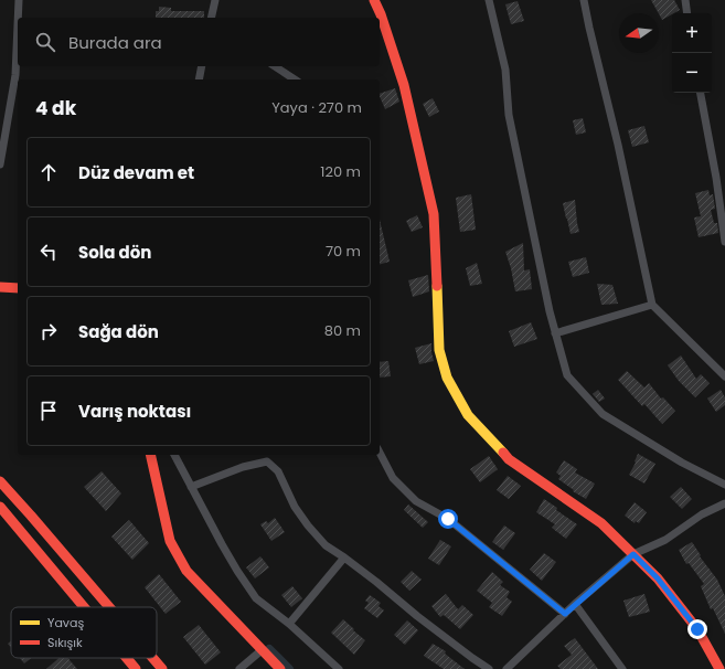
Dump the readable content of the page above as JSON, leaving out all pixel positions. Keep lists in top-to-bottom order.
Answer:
{
  "legend": ["Yavaş", "Sıkışık"],
  "north": "left",
  "page": {
    "map_buttons": ["+", "−"],
    "search": "Burada ara",
    "heading": ["4 dk", "Yaya · 270 m"],
    "list": [
      ["Düz devam et", "120 m"],
      ["Sola dön", "70 m"],
      ["Sağa dön", "80 m"],
      "Varış noktası"
    ]
  }
}
